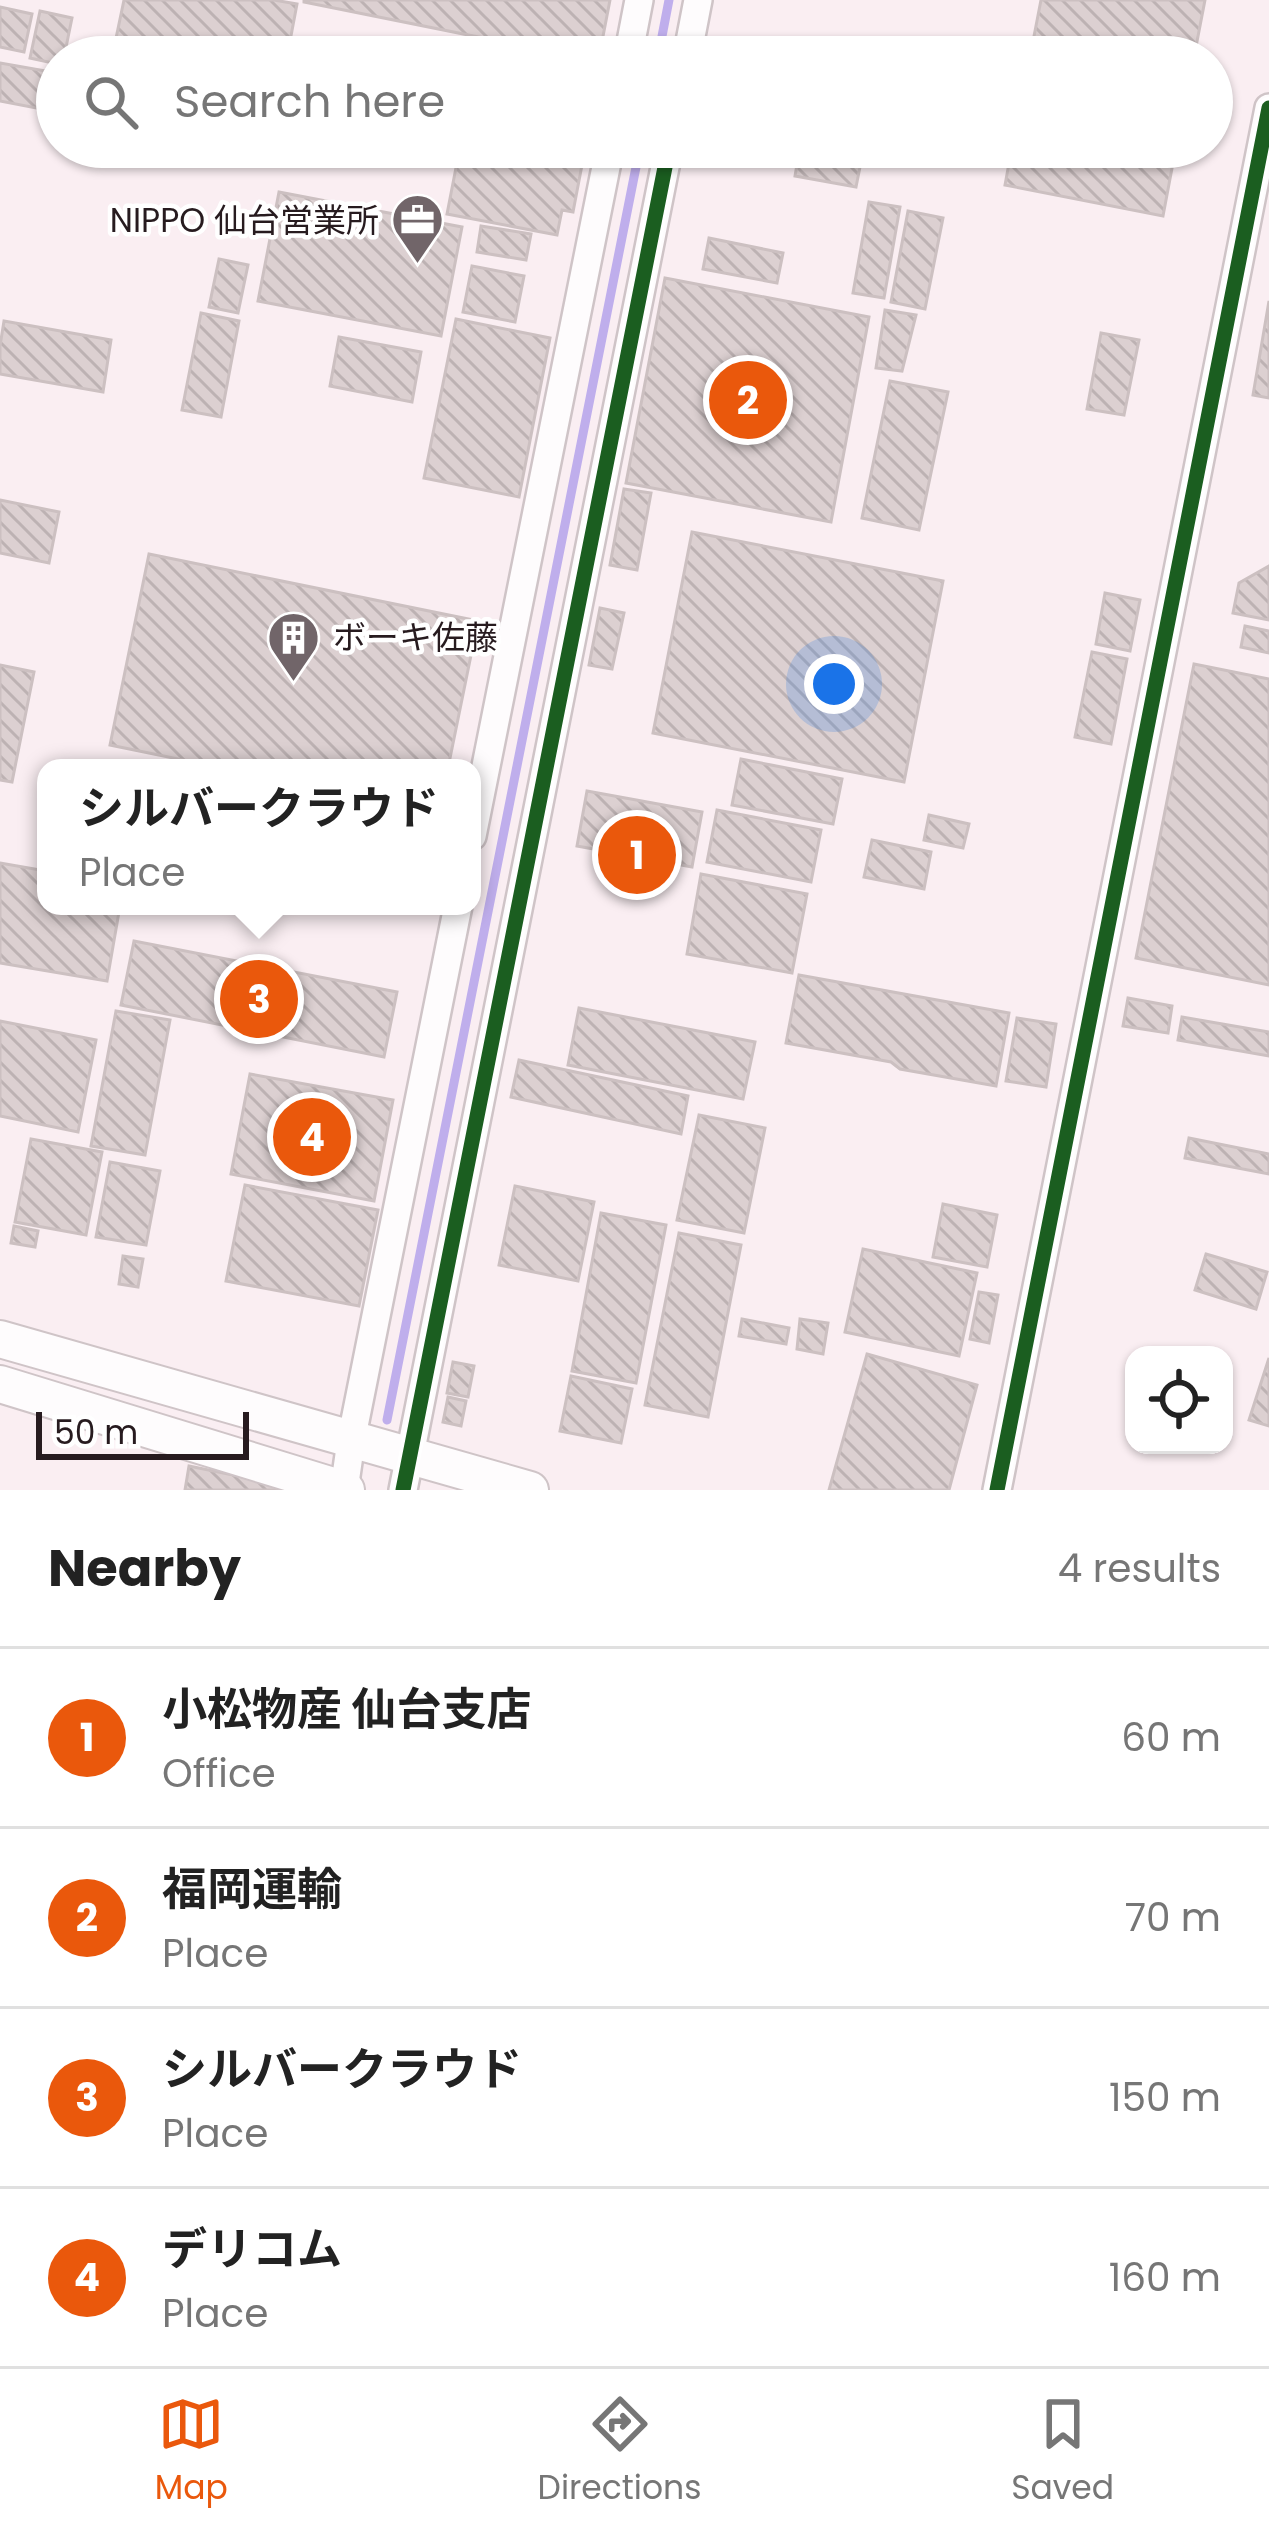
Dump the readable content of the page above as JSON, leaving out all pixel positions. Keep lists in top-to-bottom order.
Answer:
{
  "places": {
    "office": ["NIPPO 仙台営業所"],
    "building": ["ボーキ佐藤"]
  },
  "scale_bar": "50 m",
  "page": {
    "search": "Search here",
    "pins": [
      "2",
      "1",
      "3",
      "4"
    ],
    "popup": ["シルバークラウド", "Place"],
    "scale": "50 m",
    "heading": ["Nearby", "4 results"],
    "list": [
      {
        "mark": "1",
        "name": "小松物産 仙台支店",
        "note": "Office",
        "value": "60 m"
      },
      {
        "mark": "2",
        "name": "福岡運輸",
        "note": "Place",
        "value": "70 m"
      },
      {
        "mark": "3",
        "name": "シルバークラウド",
        "note": "Place",
        "value": "150 m"
      },
      {
        "mark": "4",
        "name": "デリコム",
        "note": "Place",
        "value": "160 m"
      }
    ],
    "nav": ["Map", "Directions", "Saved"]
  }
}
